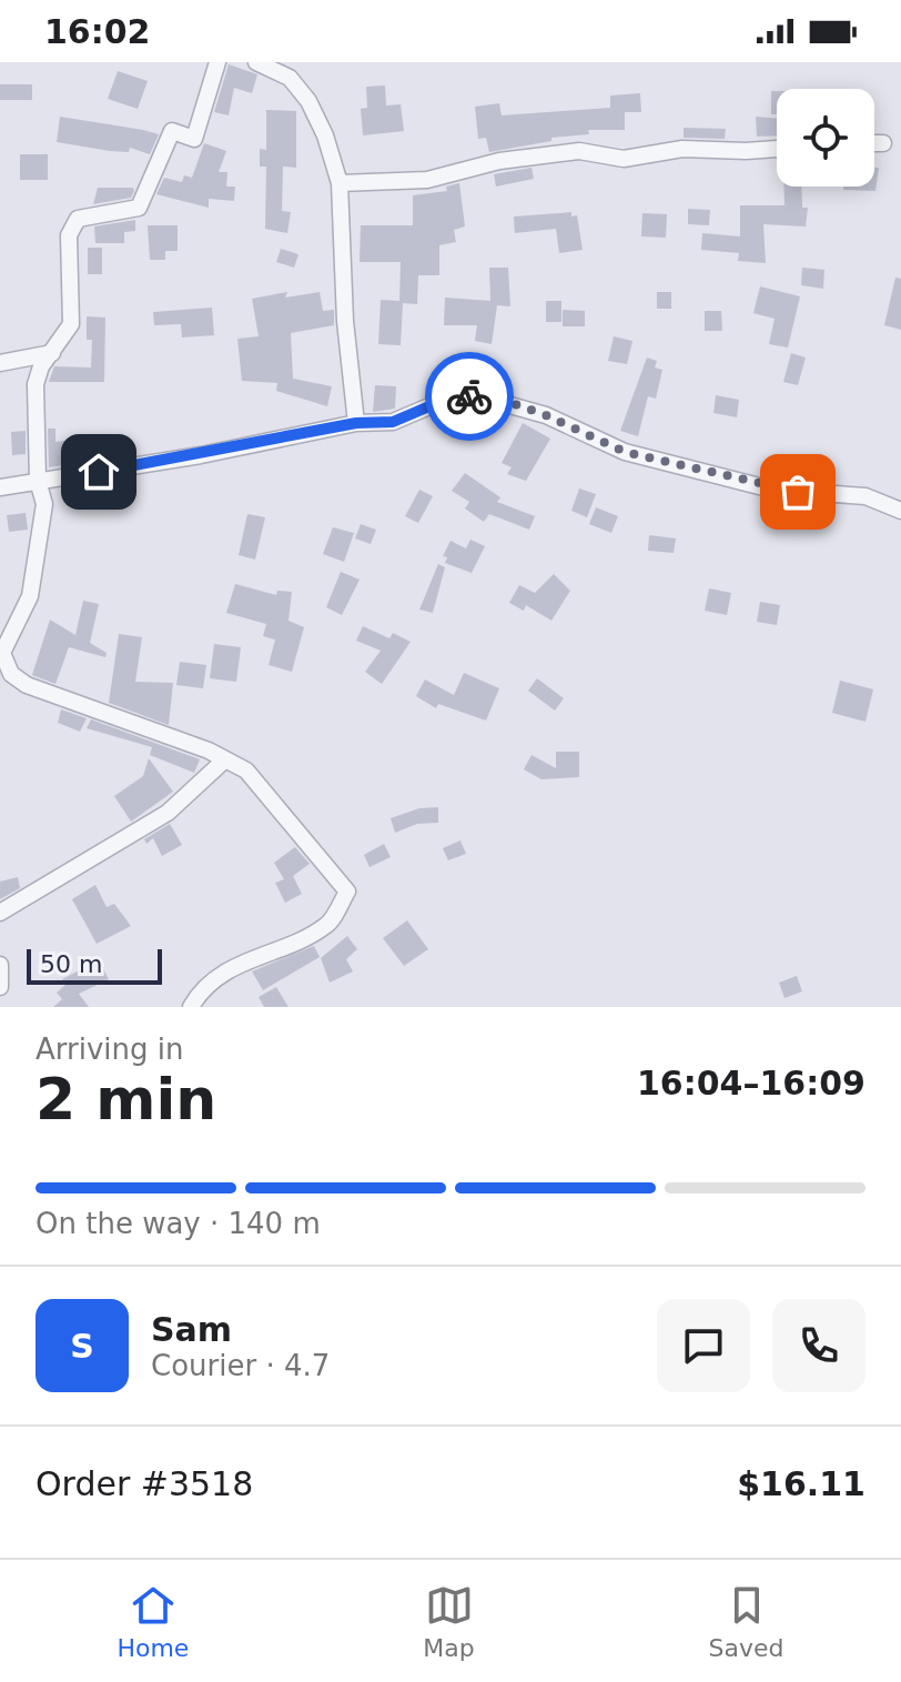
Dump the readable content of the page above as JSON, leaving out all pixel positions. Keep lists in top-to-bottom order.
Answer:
{
  "scale_bar": "50 m",
  "page": {
    "status": "16:02",
    "scale": "50 m",
    "heading": ["2 min", "Arriving in", "16:04–16:09"],
    "panel": [
      "Sam",
      "Courier · 4.7",
      "Order #3518",
      "$16.11"
    ],
    "bar": "On the way · 140 m",
    "round": "S",
    "tabs": ["Home", "Map", "Saved"]
  }
}
